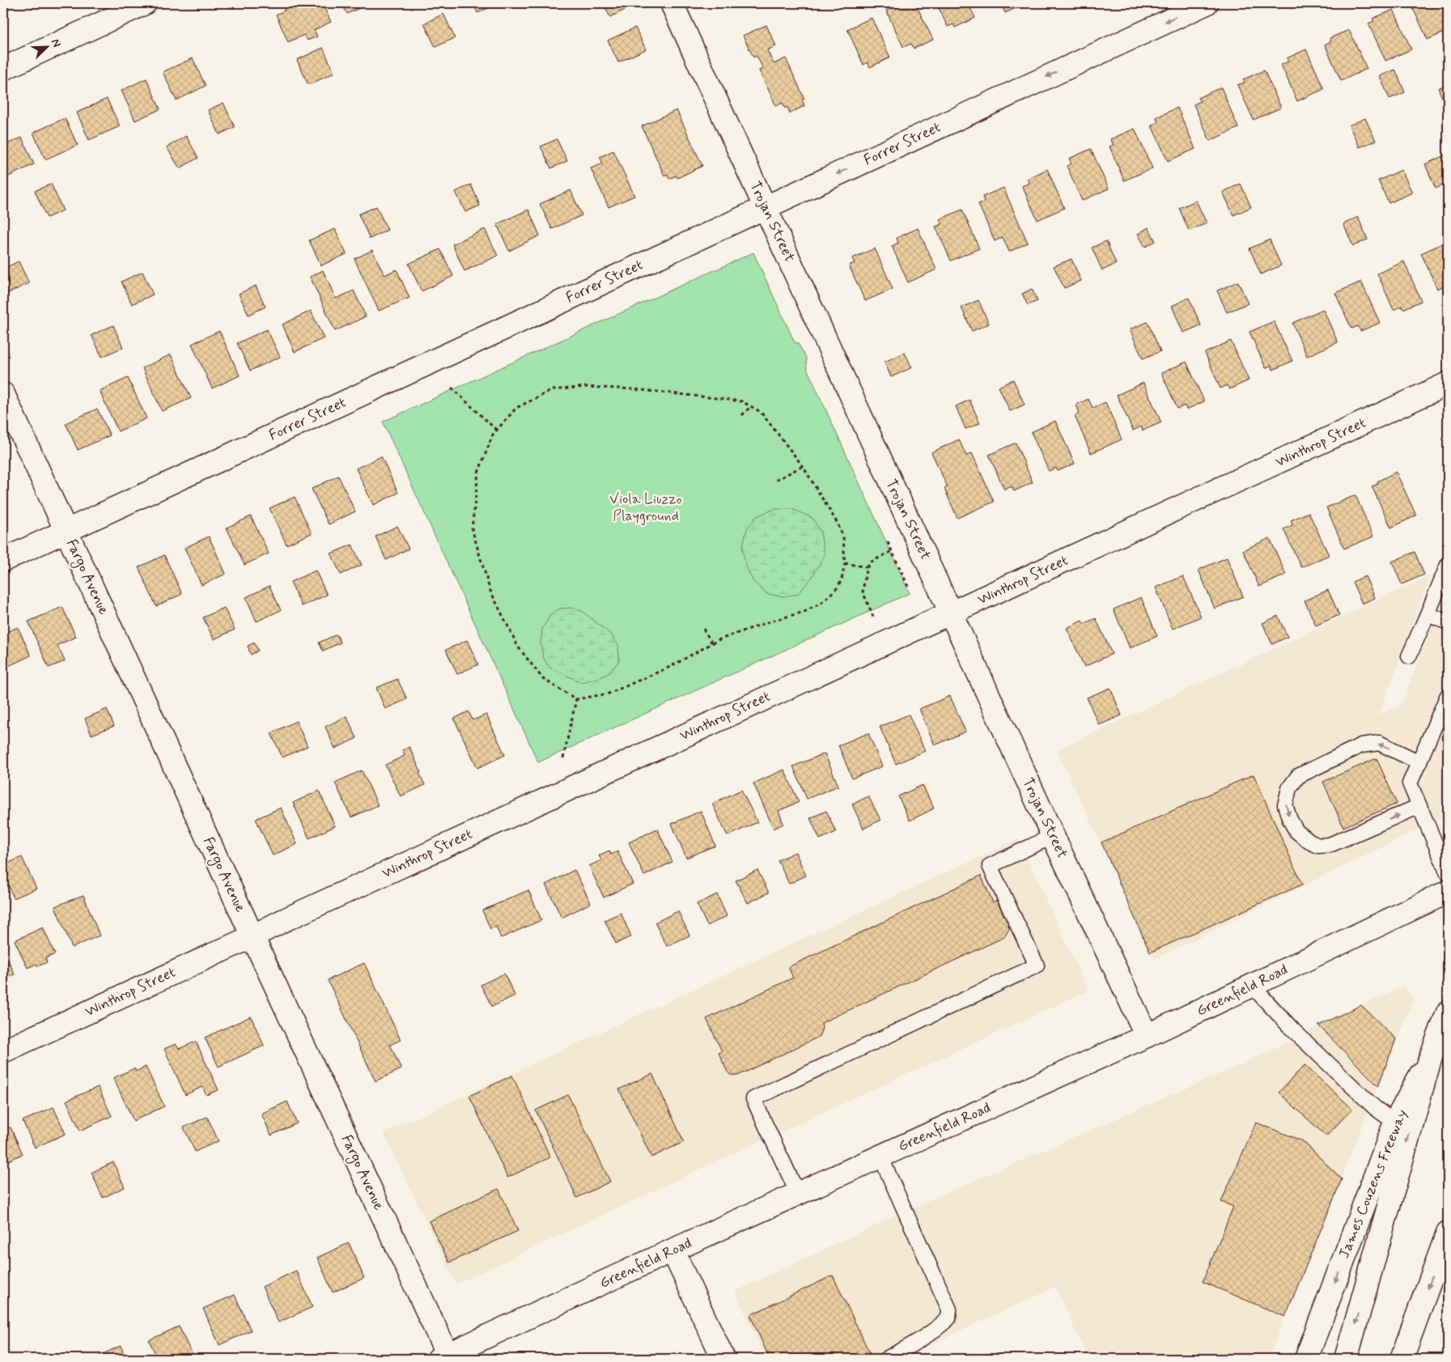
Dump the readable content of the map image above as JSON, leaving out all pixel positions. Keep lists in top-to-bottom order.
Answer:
{
  "streets": {
    "main road": [
      "Forrer Street",
      "Trojan Street",
      "Winthrop Street",
      "Fargo Avenue",
      "Greenfield Road",
      "James Couzens Freeway"
    ]
  },
  "crossings": [
    ["Forrer Street", "Trojan Street"],
    ["Forrer Street", "Fargo Avenue"],
    ["Trojan Street", "Winthrop Street"],
    ["Trojan Street", "Greenfield Road"],
    ["Winthrop Street", "Fargo Avenue"],
    ["Fargo Avenue", "Greenfield Road"]
  ],
  "one_way": ["Forrer Street"],
  "parks": ["Viola Liuzzo Playground"],
  "north": "top right"
}
